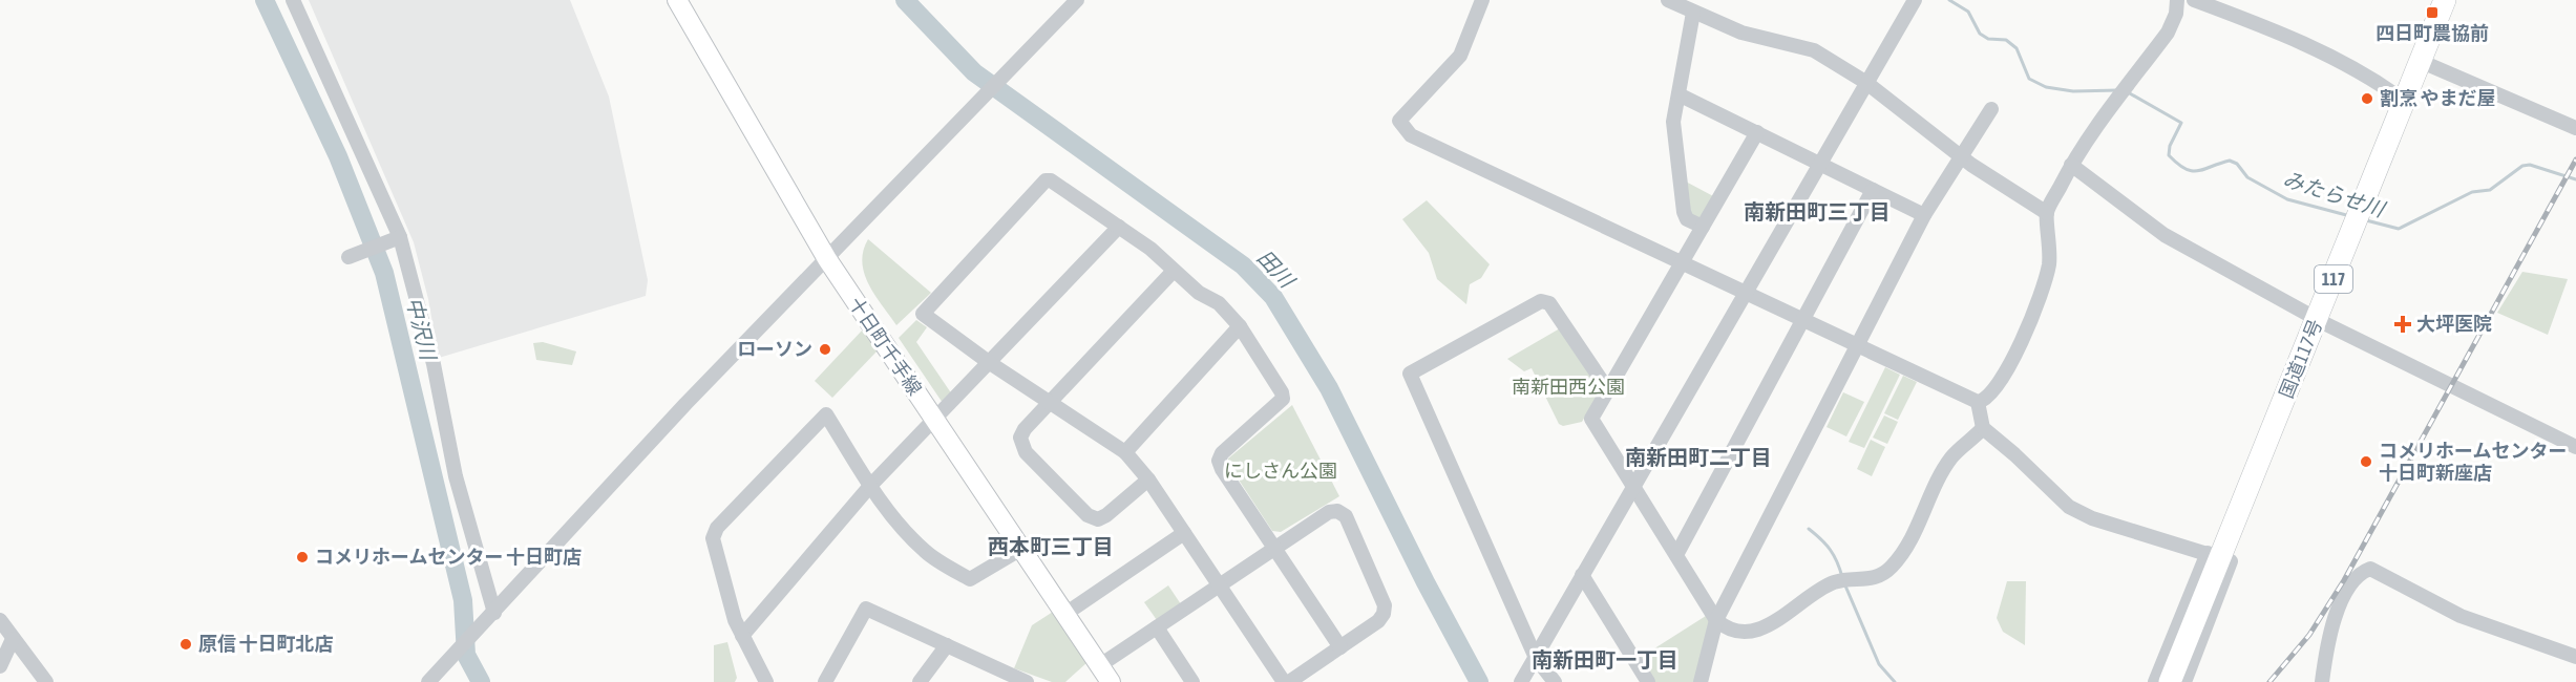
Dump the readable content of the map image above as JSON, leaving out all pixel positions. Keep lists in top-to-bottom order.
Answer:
{
  "streets": {
    "highway": ["117", "国道117号"],
    "main road": ["十日町千手線"]
  },
  "districts": [
    "南新田町三丁目",
    "南新田町二丁目",
    "西本町三丁目",
    "南新田町一丁目"
  ],
  "water": ["みたらせ川", "田川", "中沢川"],
  "parks": ["南新田西公園", "にしさん公園"],
  "places": {
    "transit": ["四日町農協前"],
    "other": [
      "割烹 やまだ屋",
      "ローソン",
      "コメリホームセンター 十日町新座店",
      "コメリホームセンター 十日町店",
      "原信 十日町北店"
    ],
    "health": ["大坪医院"]
  }
}
